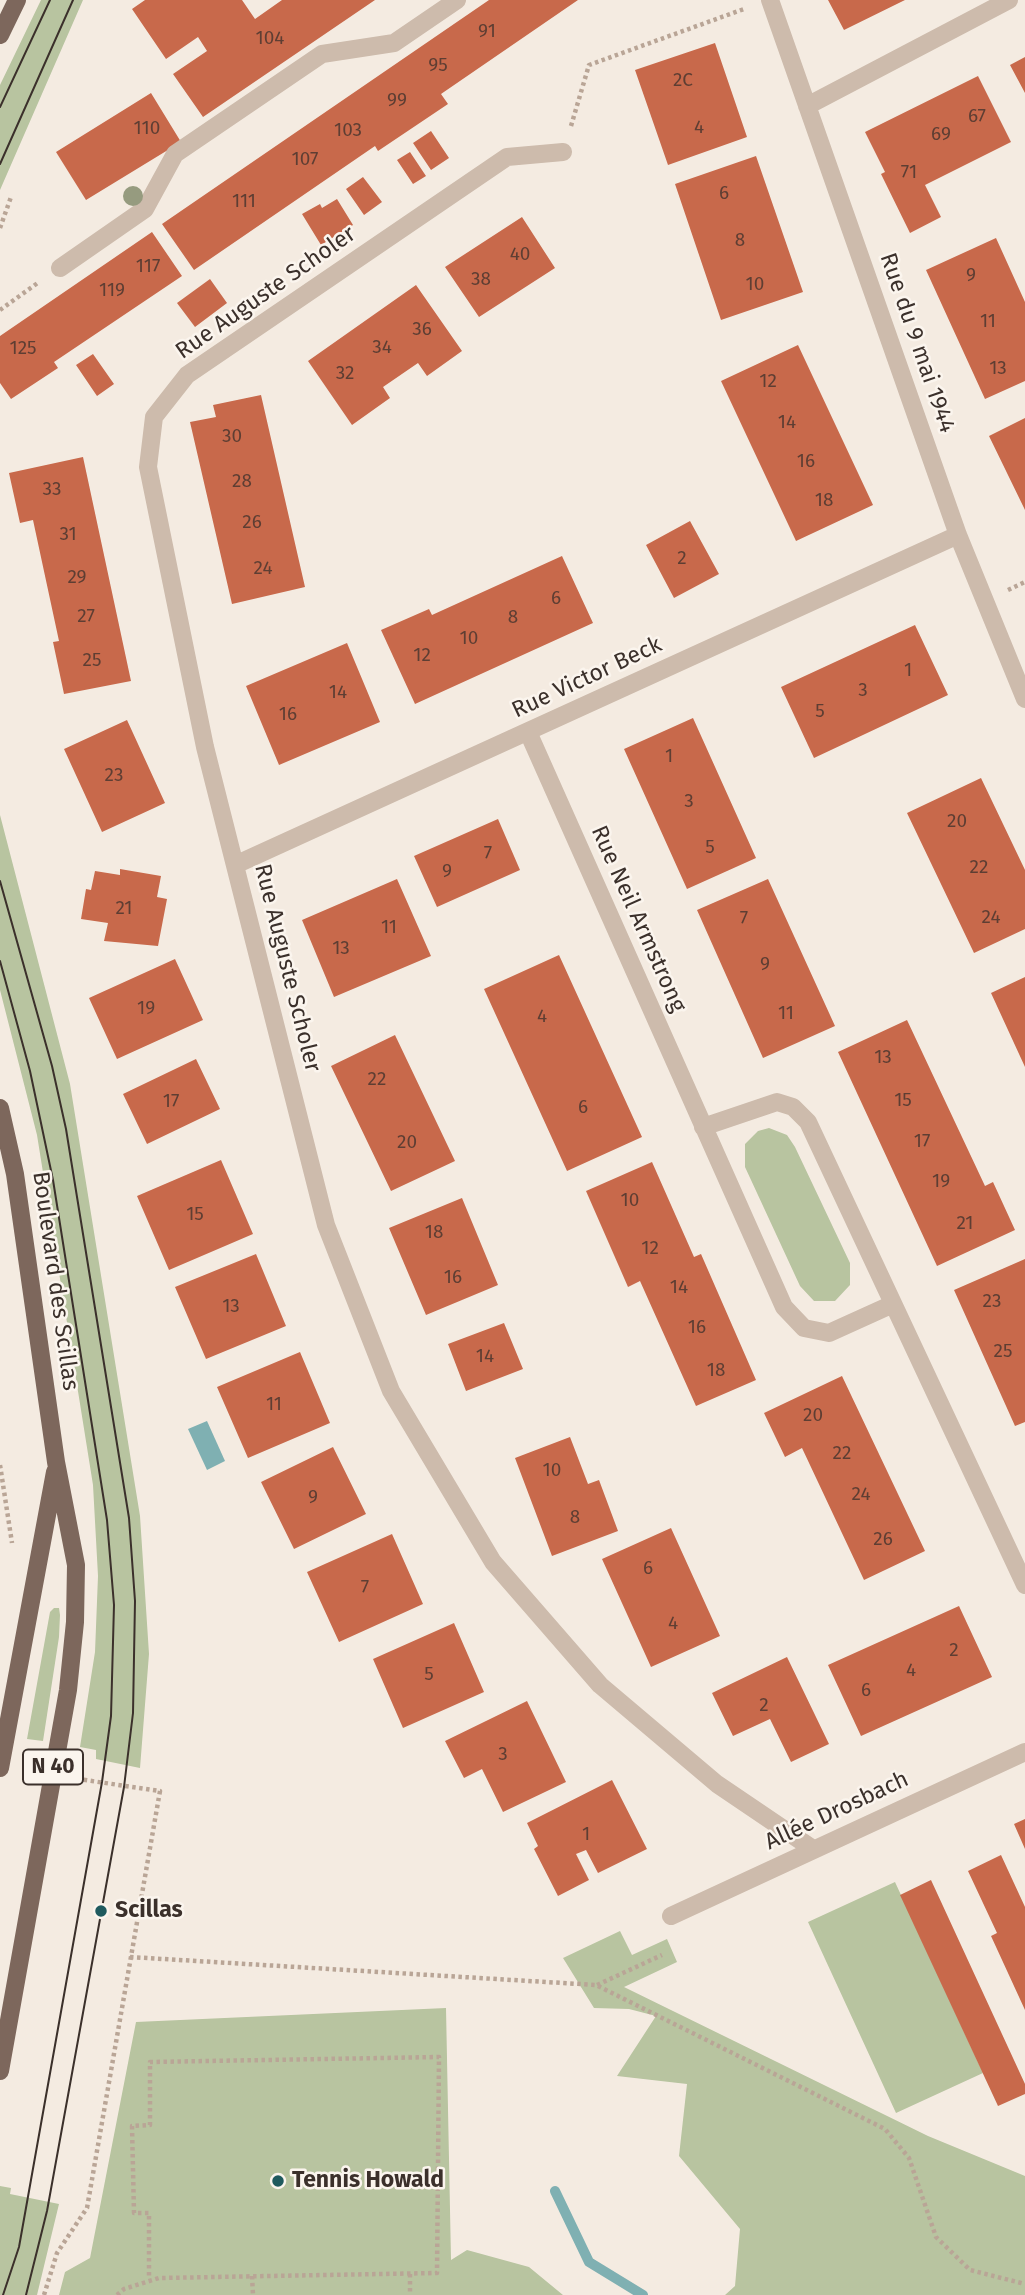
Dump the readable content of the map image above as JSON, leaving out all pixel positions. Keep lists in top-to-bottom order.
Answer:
{
  "streets": {
    "main road": ["Boulevard des Scillas", "N 40"],
    "street": [
      "Rue Auguste Scholer",
      "Rue du 9 mai 1944",
      "Rue Victor Beck",
      "Rue Neil Armstrong",
      "Allée Drosbach"
    ]
  },
  "crossings": [
    ["Rue Auguste Scholer", "Rue Victor Beck"],
    ["Rue Auguste Scholer", "Allée Drosbach"],
    ["Rue du 9 mai 1944", "Rue Victor Beck"],
    ["Rue Victor Beck", "Rue Neil Armstrong"]
  ],
  "places": ["Scillas", "Tennis Howald"],
  "house_numbers": [
    "91",
    "104",
    "95",
    "2C",
    "99",
    "67",
    "4",
    "110",
    "103",
    "69",
    "107",
    "71",
    "6",
    "111",
    "8",
    "40",
    "117",
    "9",
    "38",
    "10",
    "119",
    "11",
    "36",
    "34",
    "125",
    "13",
    "32",
    "12",
    "14",
    "30",
    "16",
    "28",
    "33",
    "18",
    "26",
    "31",
    "2",
    "24",
    "29",
    "6",
    "27",
    "8",
    "10",
    "12",
    "25",
    "1",
    "3",
    "14",
    "5",
    "16",
    "1",
    "23",
    "3",
    "20",
    "5",
    "7",
    "22",
    "9",
    "21",
    "24",
    "7",
    "11",
    "13",
    "9",
    "19",
    "11",
    "4",
    "13",
    "22",
    "15",
    "17",
    "6",
    "17",
    "20",
    "19",
    "10",
    "15",
    "21",
    "18",
    "12",
    "16",
    "14",
    "23",
    "13",
    "16",
    "25",
    "14",
    "18",
    "11",
    "20",
    "22",
    "10",
    "24",
    "9",
    "8",
    "26",
    "6",
    "7",
    "4",
    "2",
    "4",
    "5",
    "6",
    "2",
    "3",
    "1"
  ]
}
